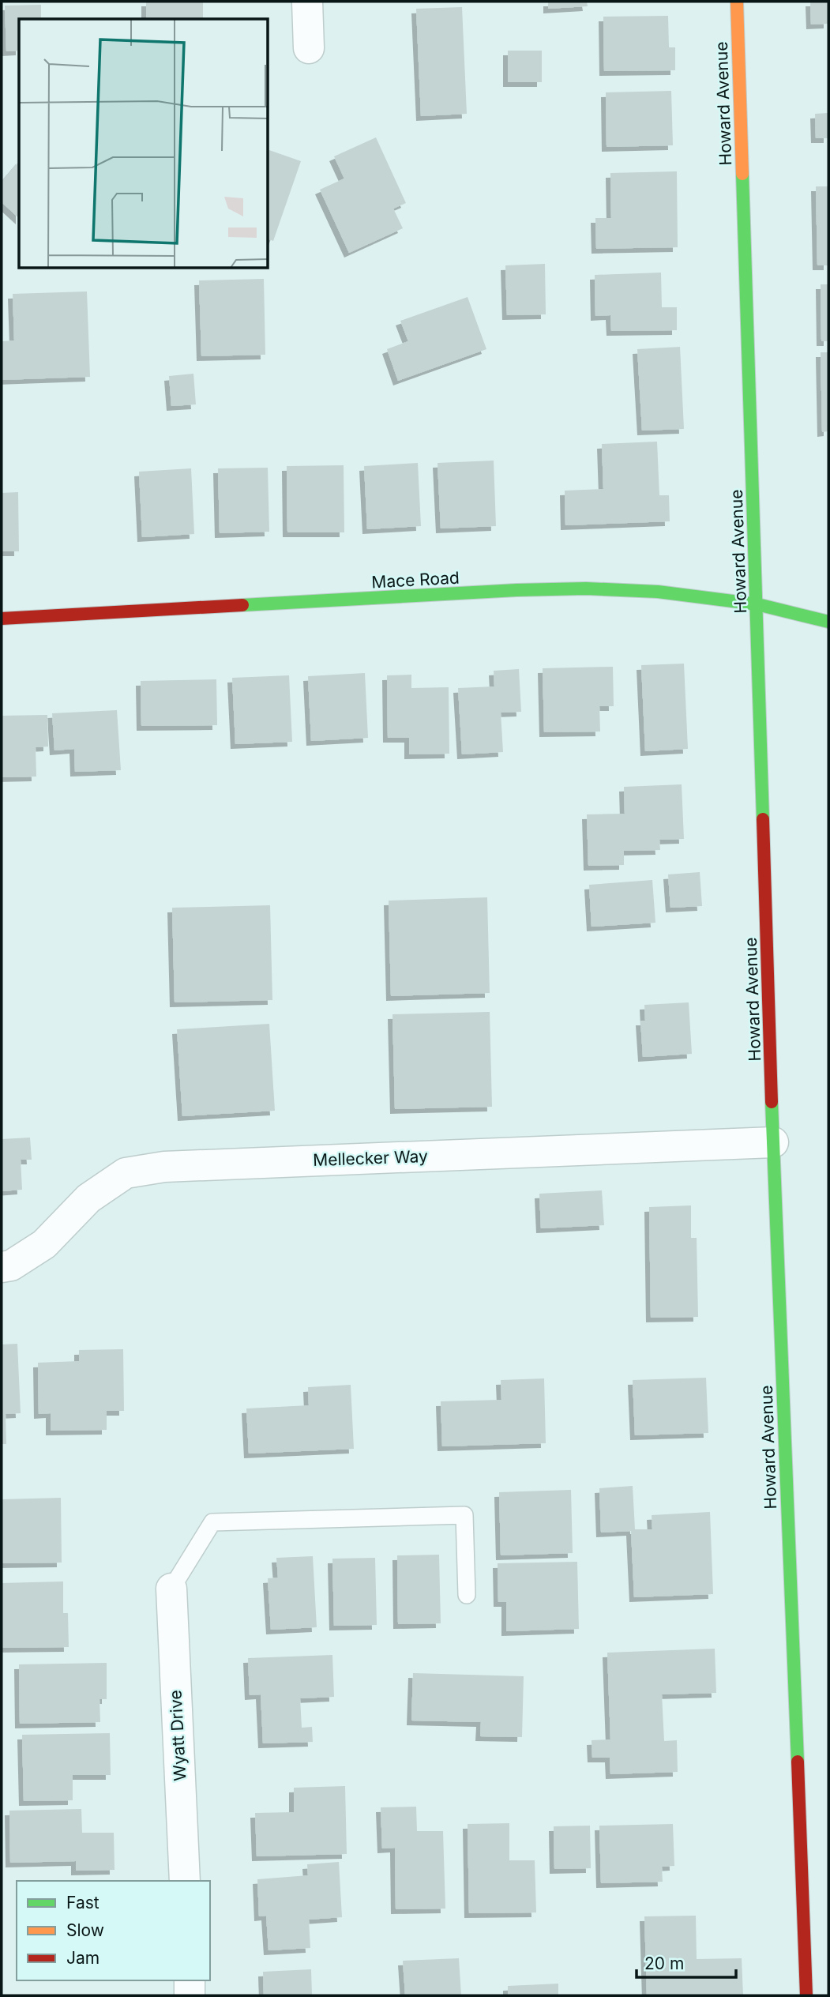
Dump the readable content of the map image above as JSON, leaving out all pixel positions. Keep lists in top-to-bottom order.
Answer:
{
  "streets": {
    "street": [
      "Howard Avenue",
      "Mace Road",
      "Mellecker Way",
      "Wyatt Drive"
    ]
  },
  "crossings": [
    ["Howard Avenue", "Mace Road"],
    ["Howard Avenue", "Mellecker Way"]
  ],
  "legend": ["Fast", "Slow", "Jam"],
  "scale_bar": "20 m"
}
